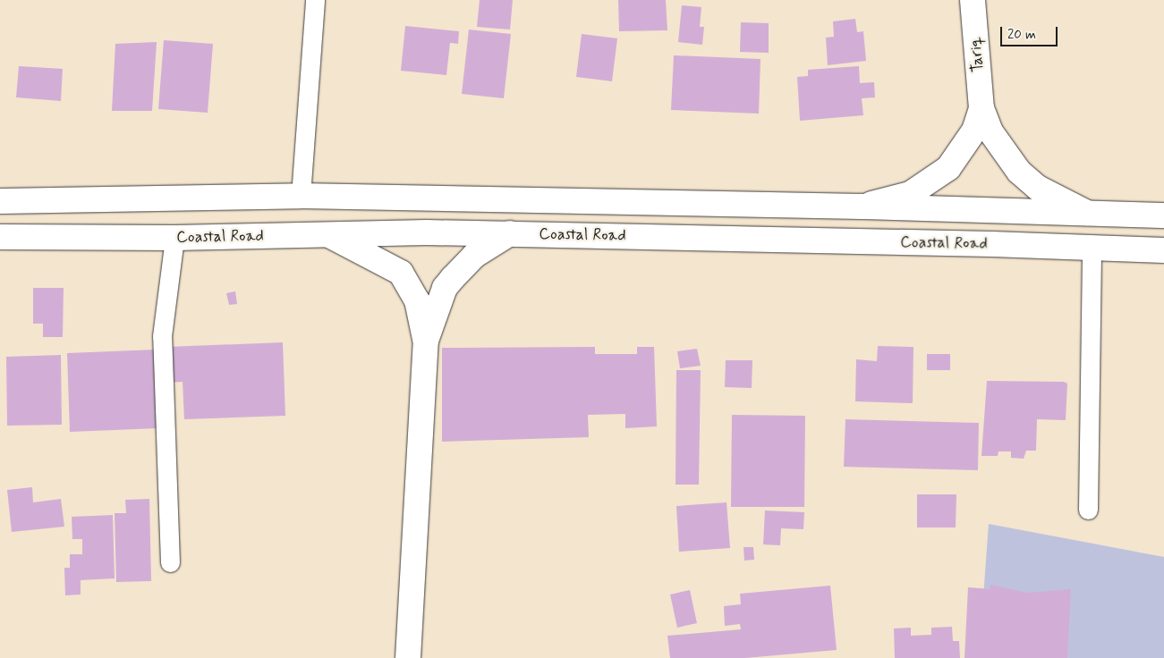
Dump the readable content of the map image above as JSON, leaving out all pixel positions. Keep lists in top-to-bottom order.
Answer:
{
  "streets": {
    "main road": ["Tariq", "Coastal Road"]
  },
  "scale_bar": "20 m"
}
